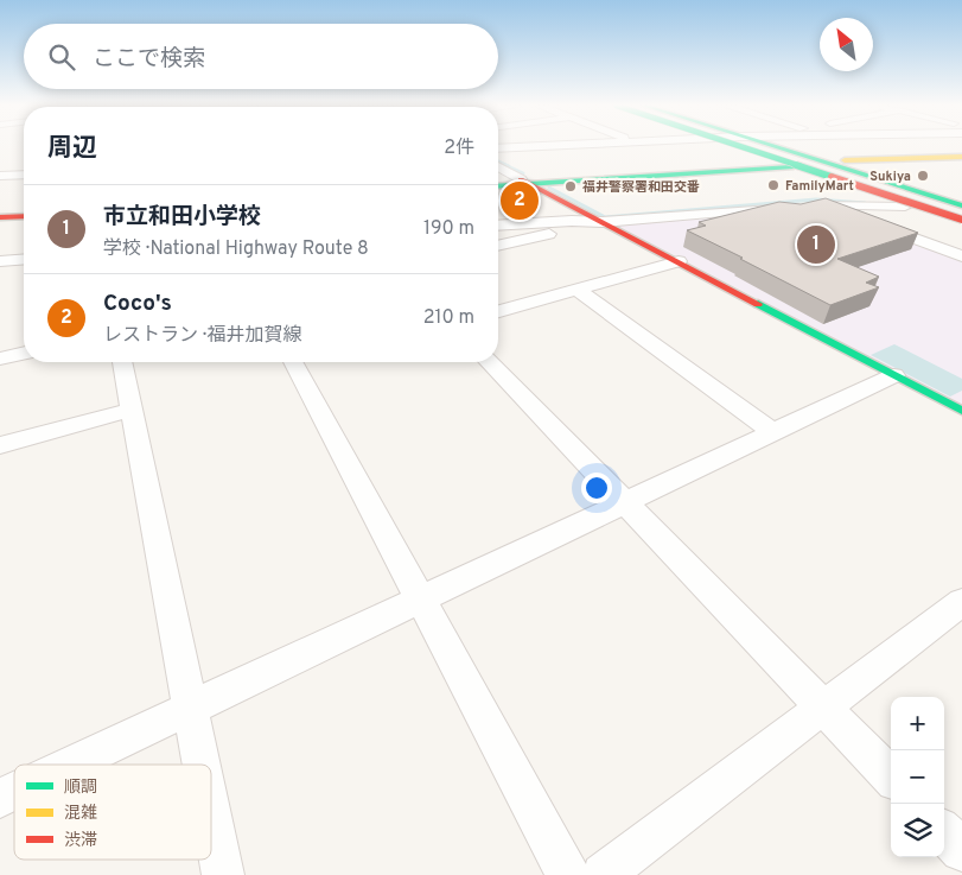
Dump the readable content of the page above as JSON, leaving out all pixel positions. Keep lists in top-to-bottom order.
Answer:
{
  "places": ["Sukiya", "FamilyMart", "福井警察署和田交番"],
  "legend": ["順調", "混雑", "渋滞"],
  "north": "top left",
  "page": {
    "search": "ここで検索",
    "heading": ["周辺", "2件"],
    "pins": ["2", "1"],
    "list": [
      {
        "mark": "1",
        "name": "市立和田小学校",
        "note": "学校 · National Highway Route 8",
        "value": "190 m"
      },
      {
        "mark": "2",
        "name": "Coco's",
        "note": "レストラン · 福井加賀線",
        "value": "210 m"
      }
    ],
    "map_buttons": ["+", "−"]
  }
}
